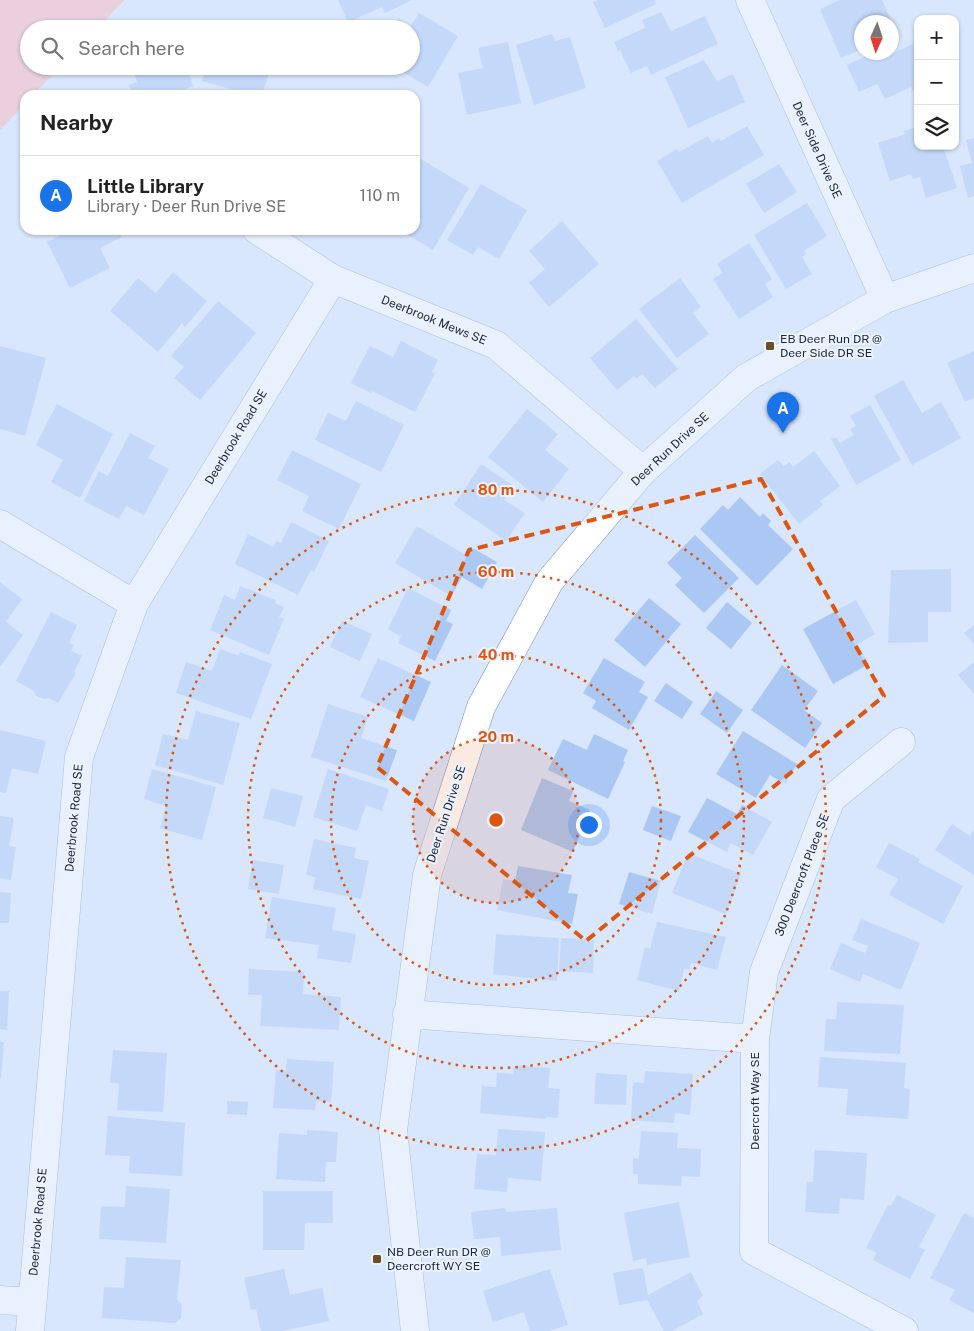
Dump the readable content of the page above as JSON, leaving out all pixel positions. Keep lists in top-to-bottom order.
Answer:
{
  "streets": {
    "street": [
      "Deer Side Drive SE",
      "Deerbrook Mews SE",
      "Deerbrook Road SE",
      "Deer Run Drive SE",
      "300 Deercroft Place SE",
      "Deercroft Way SE"
    ]
  },
  "crossings": [
    ["Deer Side Drive SE", "Deer Run Drive SE"],
    ["Deerbrook Mews SE", "Deerbrook Road SE"],
    ["Deerbrook Mews SE", "Deer Run Drive SE"],
    ["Deer Run Drive SE", "Deercroft Way SE"],
    ["300 Deercroft Place SE", "Deercroft Way SE"]
  ],
  "places": {
    "transit": ["EB Deer Run DR @ Deer Side DR SE", "NB Deer Run DR @ Deercroft WY SE"]
  },
  "north": "bottom",
  "page": {
    "map_buttons": ["+", "−"],
    "search": "Search here",
    "heading": "Nearby",
    "list": [
      {
        "mark": "A",
        "name": "Little Library",
        "note": "Library · Deer Run Drive SE",
        "value": "110 m"
      }
    ],
    "pins": "A"
  },
  "rings": [
    "80 m",
    "60 m",
    "40 m",
    "20 m"
  ]
}
